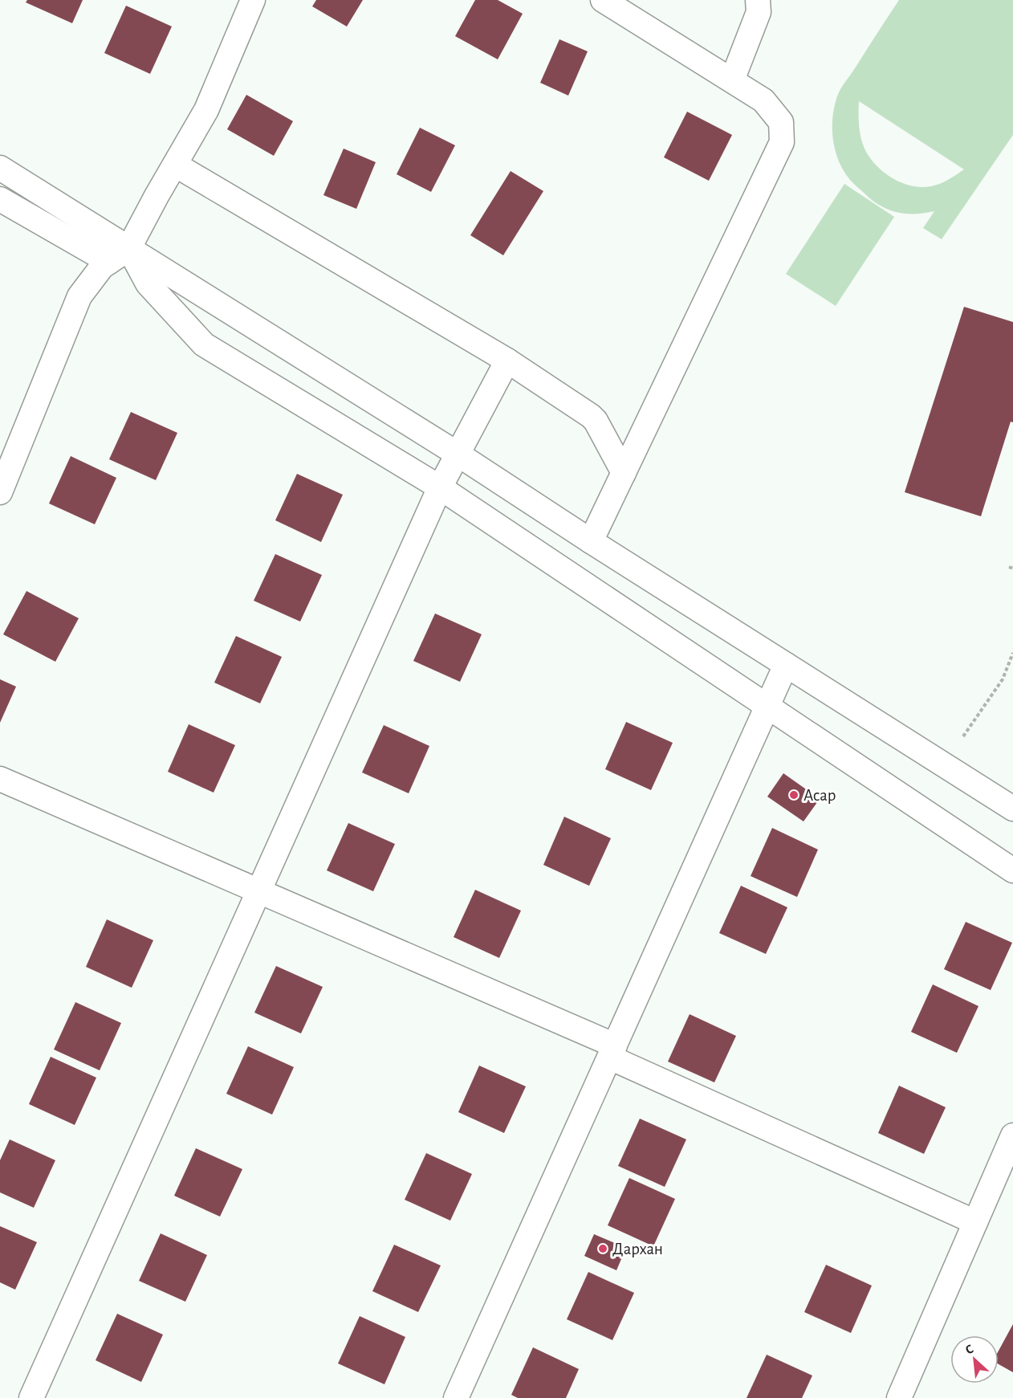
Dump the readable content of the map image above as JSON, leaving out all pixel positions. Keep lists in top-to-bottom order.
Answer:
{
  "places": ["Асар", "Дархан"],
  "north": "top left"
}
